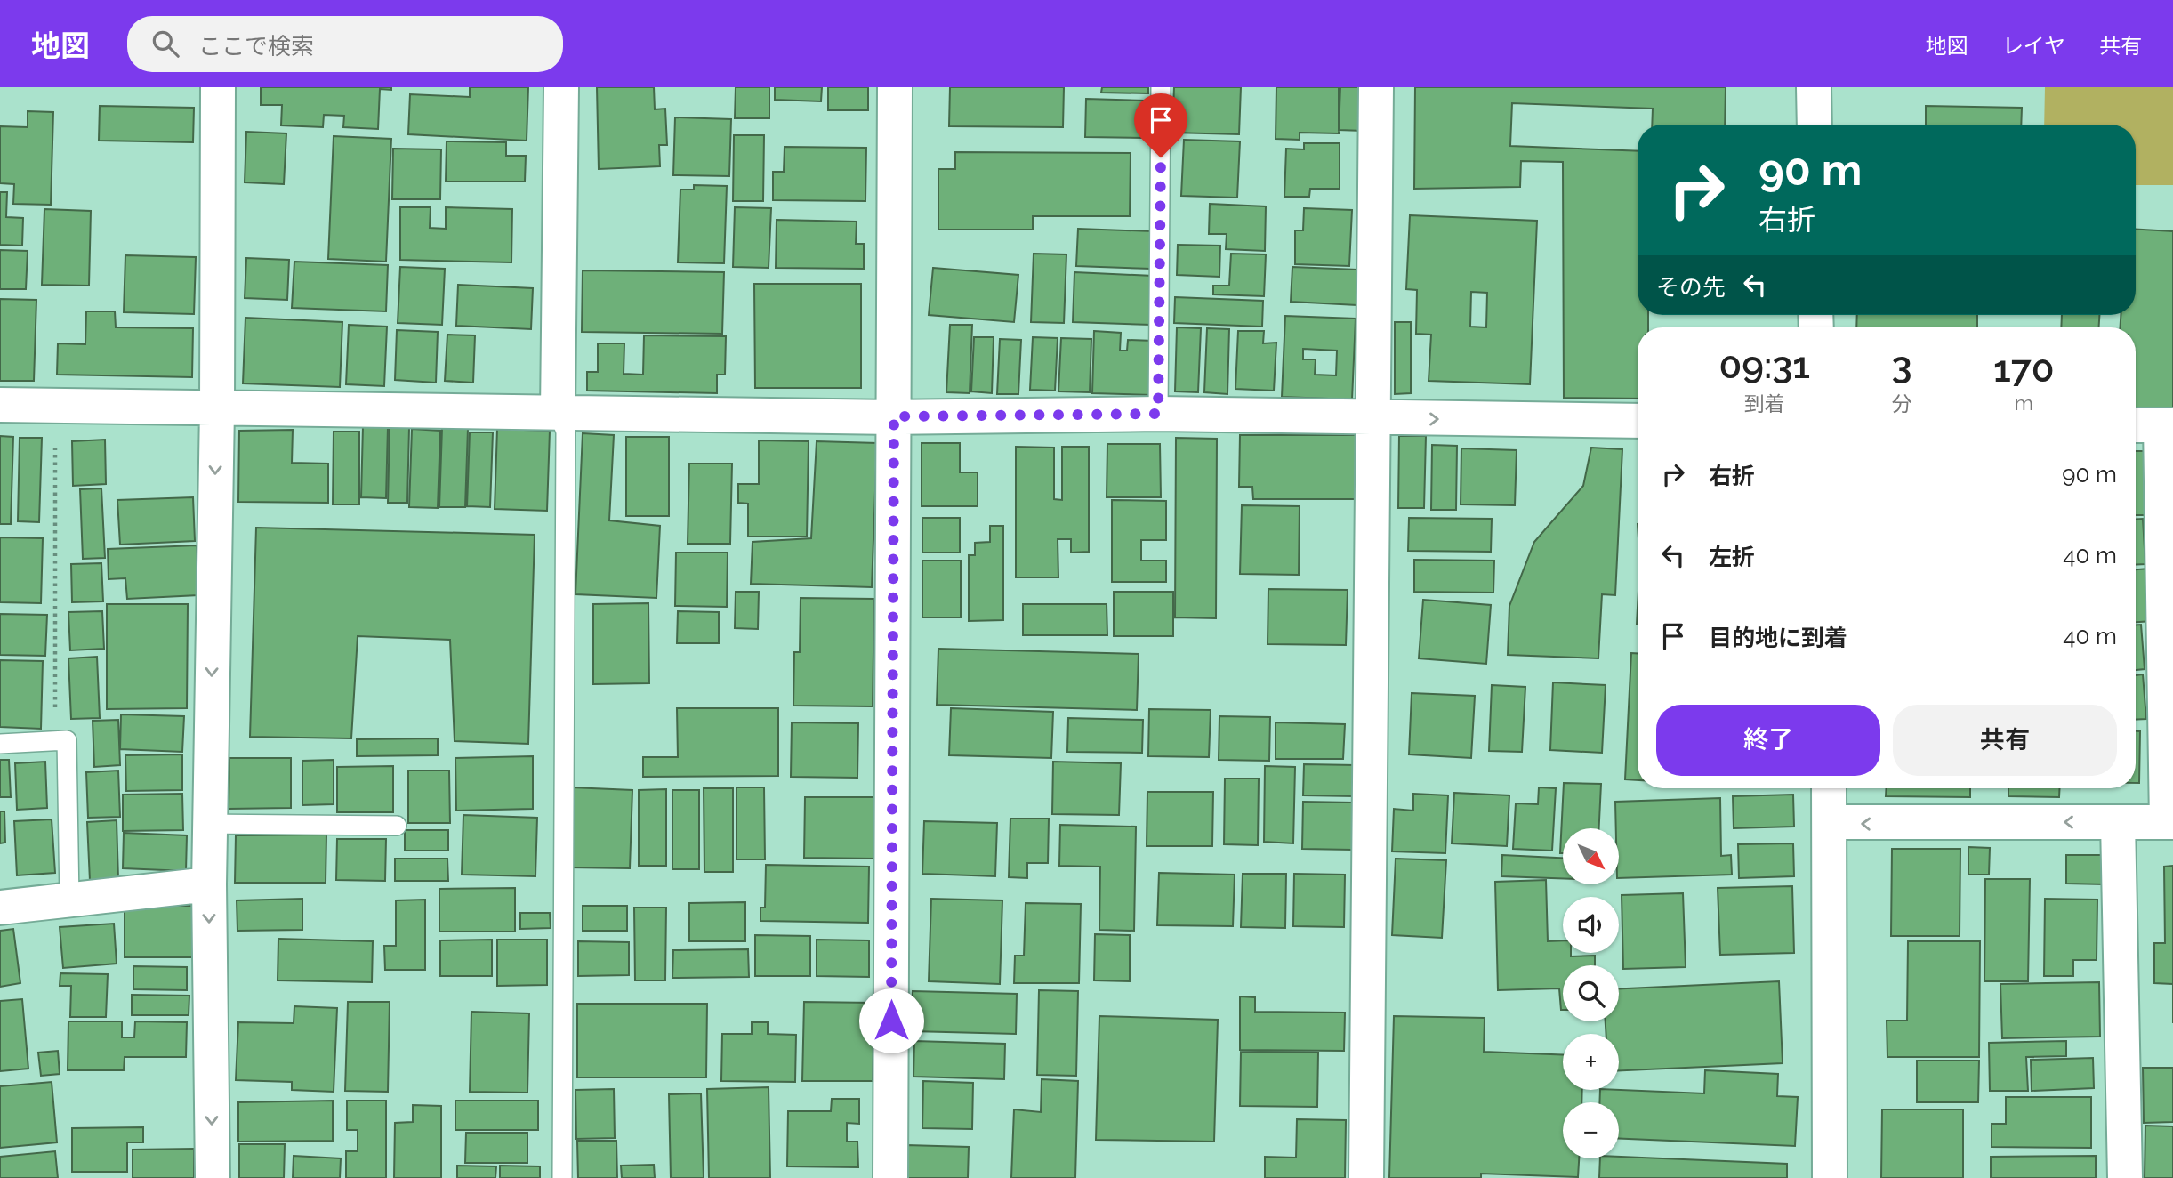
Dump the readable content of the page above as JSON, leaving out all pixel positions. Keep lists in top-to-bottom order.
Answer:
{
  "north": "bottom right",
  "page": {
    "header": "地図",
    "search": "ここで検索",
    "nav": ["地図", "レイヤ", "共有"],
    "turn": ["90 m", "右折"],
    "then": "その先",
    "eta": [
      "09:31",
      "到着",
      "3",
      "分",
      "170",
      "m"
    ],
    "list": [
      {
        "name": "右折",
        "value": "90 m"
      },
      {
        "name": "左折",
        "value": "40 m"
      },
      {
        "name": "目的地に到着",
        "value": "40 m"
      }
    ],
    "buttons": ["終了", "共有"],
    "map_buttons": ["+", "−"]
  }
}
